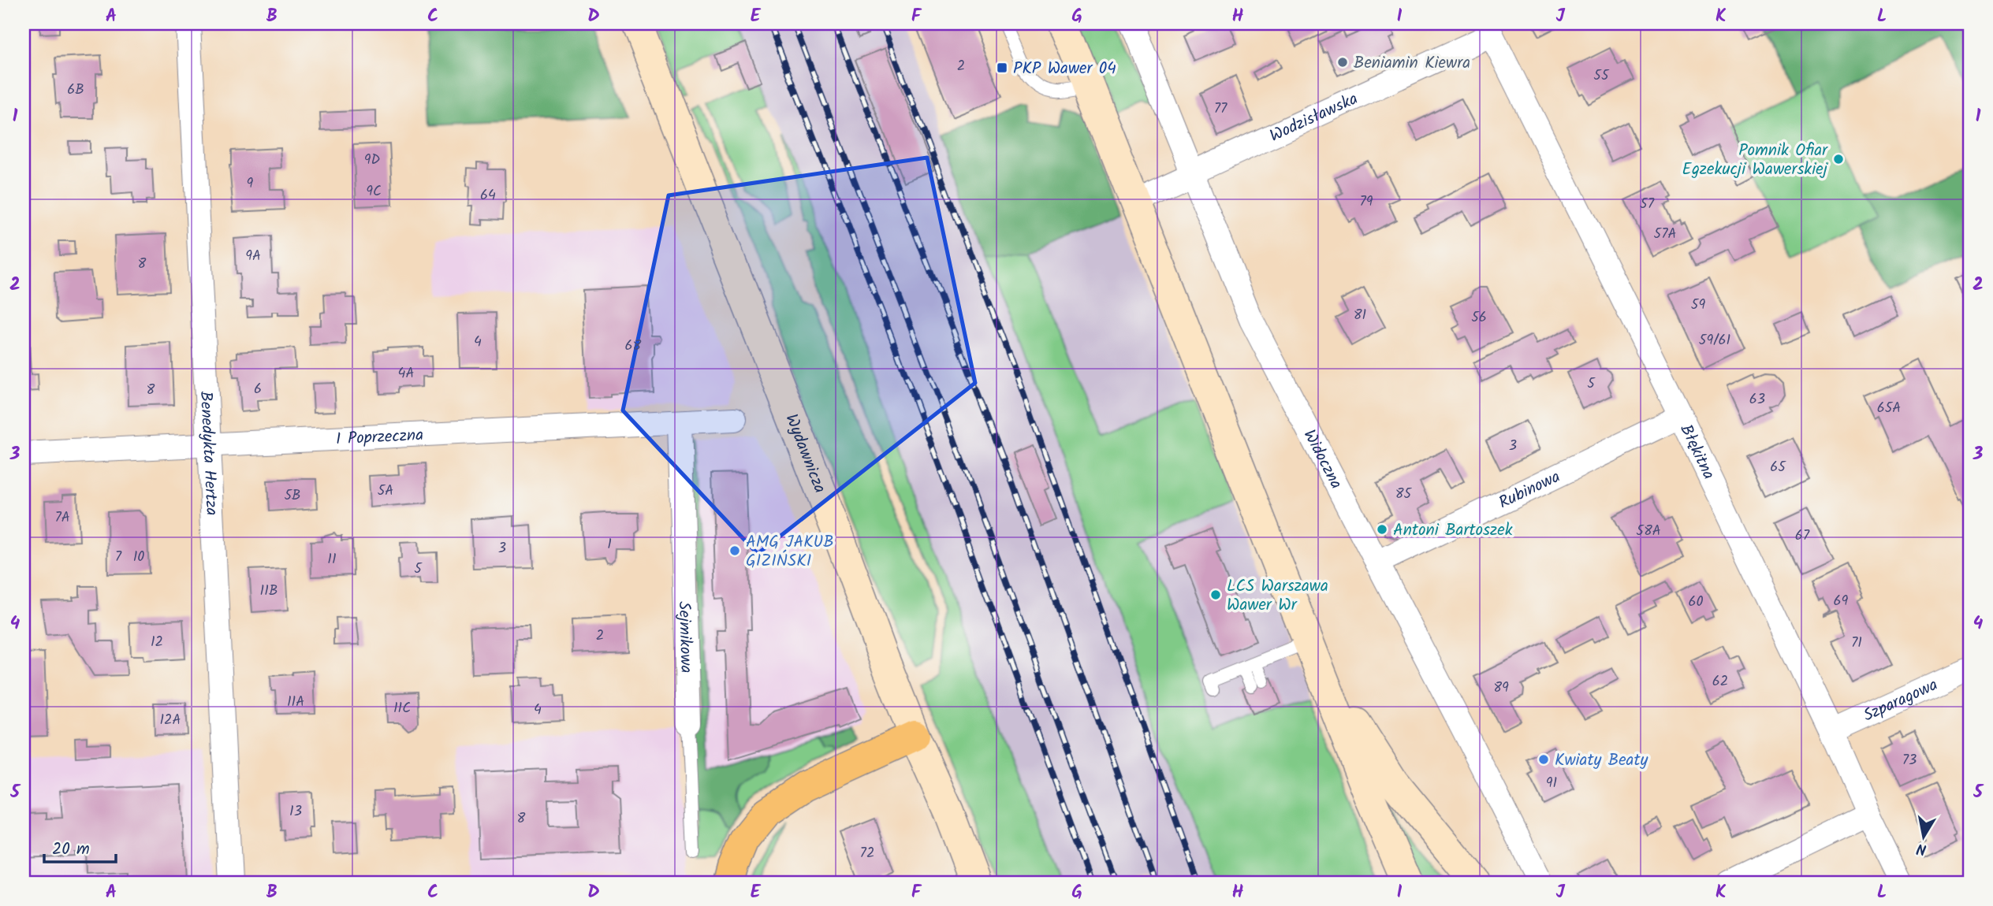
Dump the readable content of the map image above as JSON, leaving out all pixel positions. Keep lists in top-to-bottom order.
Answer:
{
  "streets": {
    "main road": ["Wydawnicza"],
    "street": [
      "Wodzisławska",
      "I Poprzeczna",
      "Błękitna",
      "Benedykta Hertza",
      "Widoczna",
      "Rubinowa",
      "Sejmikowa",
      "Szparagowa"
    ]
  },
  "crossings": [
    ["Wodzisławska", "Błękitna"],
    ["Wodzisławska", "Widoczna"],
    ["I Poprzeczna", "Benedykta Hertza"],
    ["I Poprzeczna", "Sejmikowa"],
    ["Błękitna", "Rubinowa"],
    ["Błękitna", "Szparagowa"],
    ["Widoczna", "Rubinowa"]
  ],
  "places": {
    "other": [
      "Beniamin Kiewra",
      "Pomnik Ofiar Egzekucji Wawerskiej",
      "Antoni Bartoszek",
      "AMG JAKUB GIZIŃSKI",
      "LCS Warszawa Wawer Wr",
      "Kwiaty Beaty"
    ],
    "transit": ["PKP Wawer 04"]
  },
  "house_numbers": [
    "2",
    "55",
    "6B",
    "77",
    "9D",
    "9",
    "9C",
    "64",
    "79",
    "57",
    "57A",
    "9A",
    "8",
    "59",
    "81",
    "56",
    "59/61",
    "4",
    "68",
    "4A",
    "5",
    "6",
    "8",
    "63",
    "65A",
    "3",
    "65",
    "5A",
    "85",
    "5B",
    "7A",
    "58A",
    "67",
    "1",
    "3",
    "7",
    "10",
    "11",
    "5",
    "11B",
    "69",
    "60",
    "2",
    "12",
    "71",
    "62",
    "89",
    "11A",
    "11C",
    "4",
    "12A",
    "73",
    "91",
    "13",
    "8",
    "72"
  ],
  "scale_bar": "20 m",
  "north": "bottom",
  "grid": {
    "columns": [
      "A",
      "B",
      "C",
      "D",
      "E",
      "F",
      "G",
      "H",
      "I",
      "J",
      "K",
      "L"
    ],
    "rows": [
      "1",
      "2",
      "3",
      "4",
      "5"
    ]
  }
}
